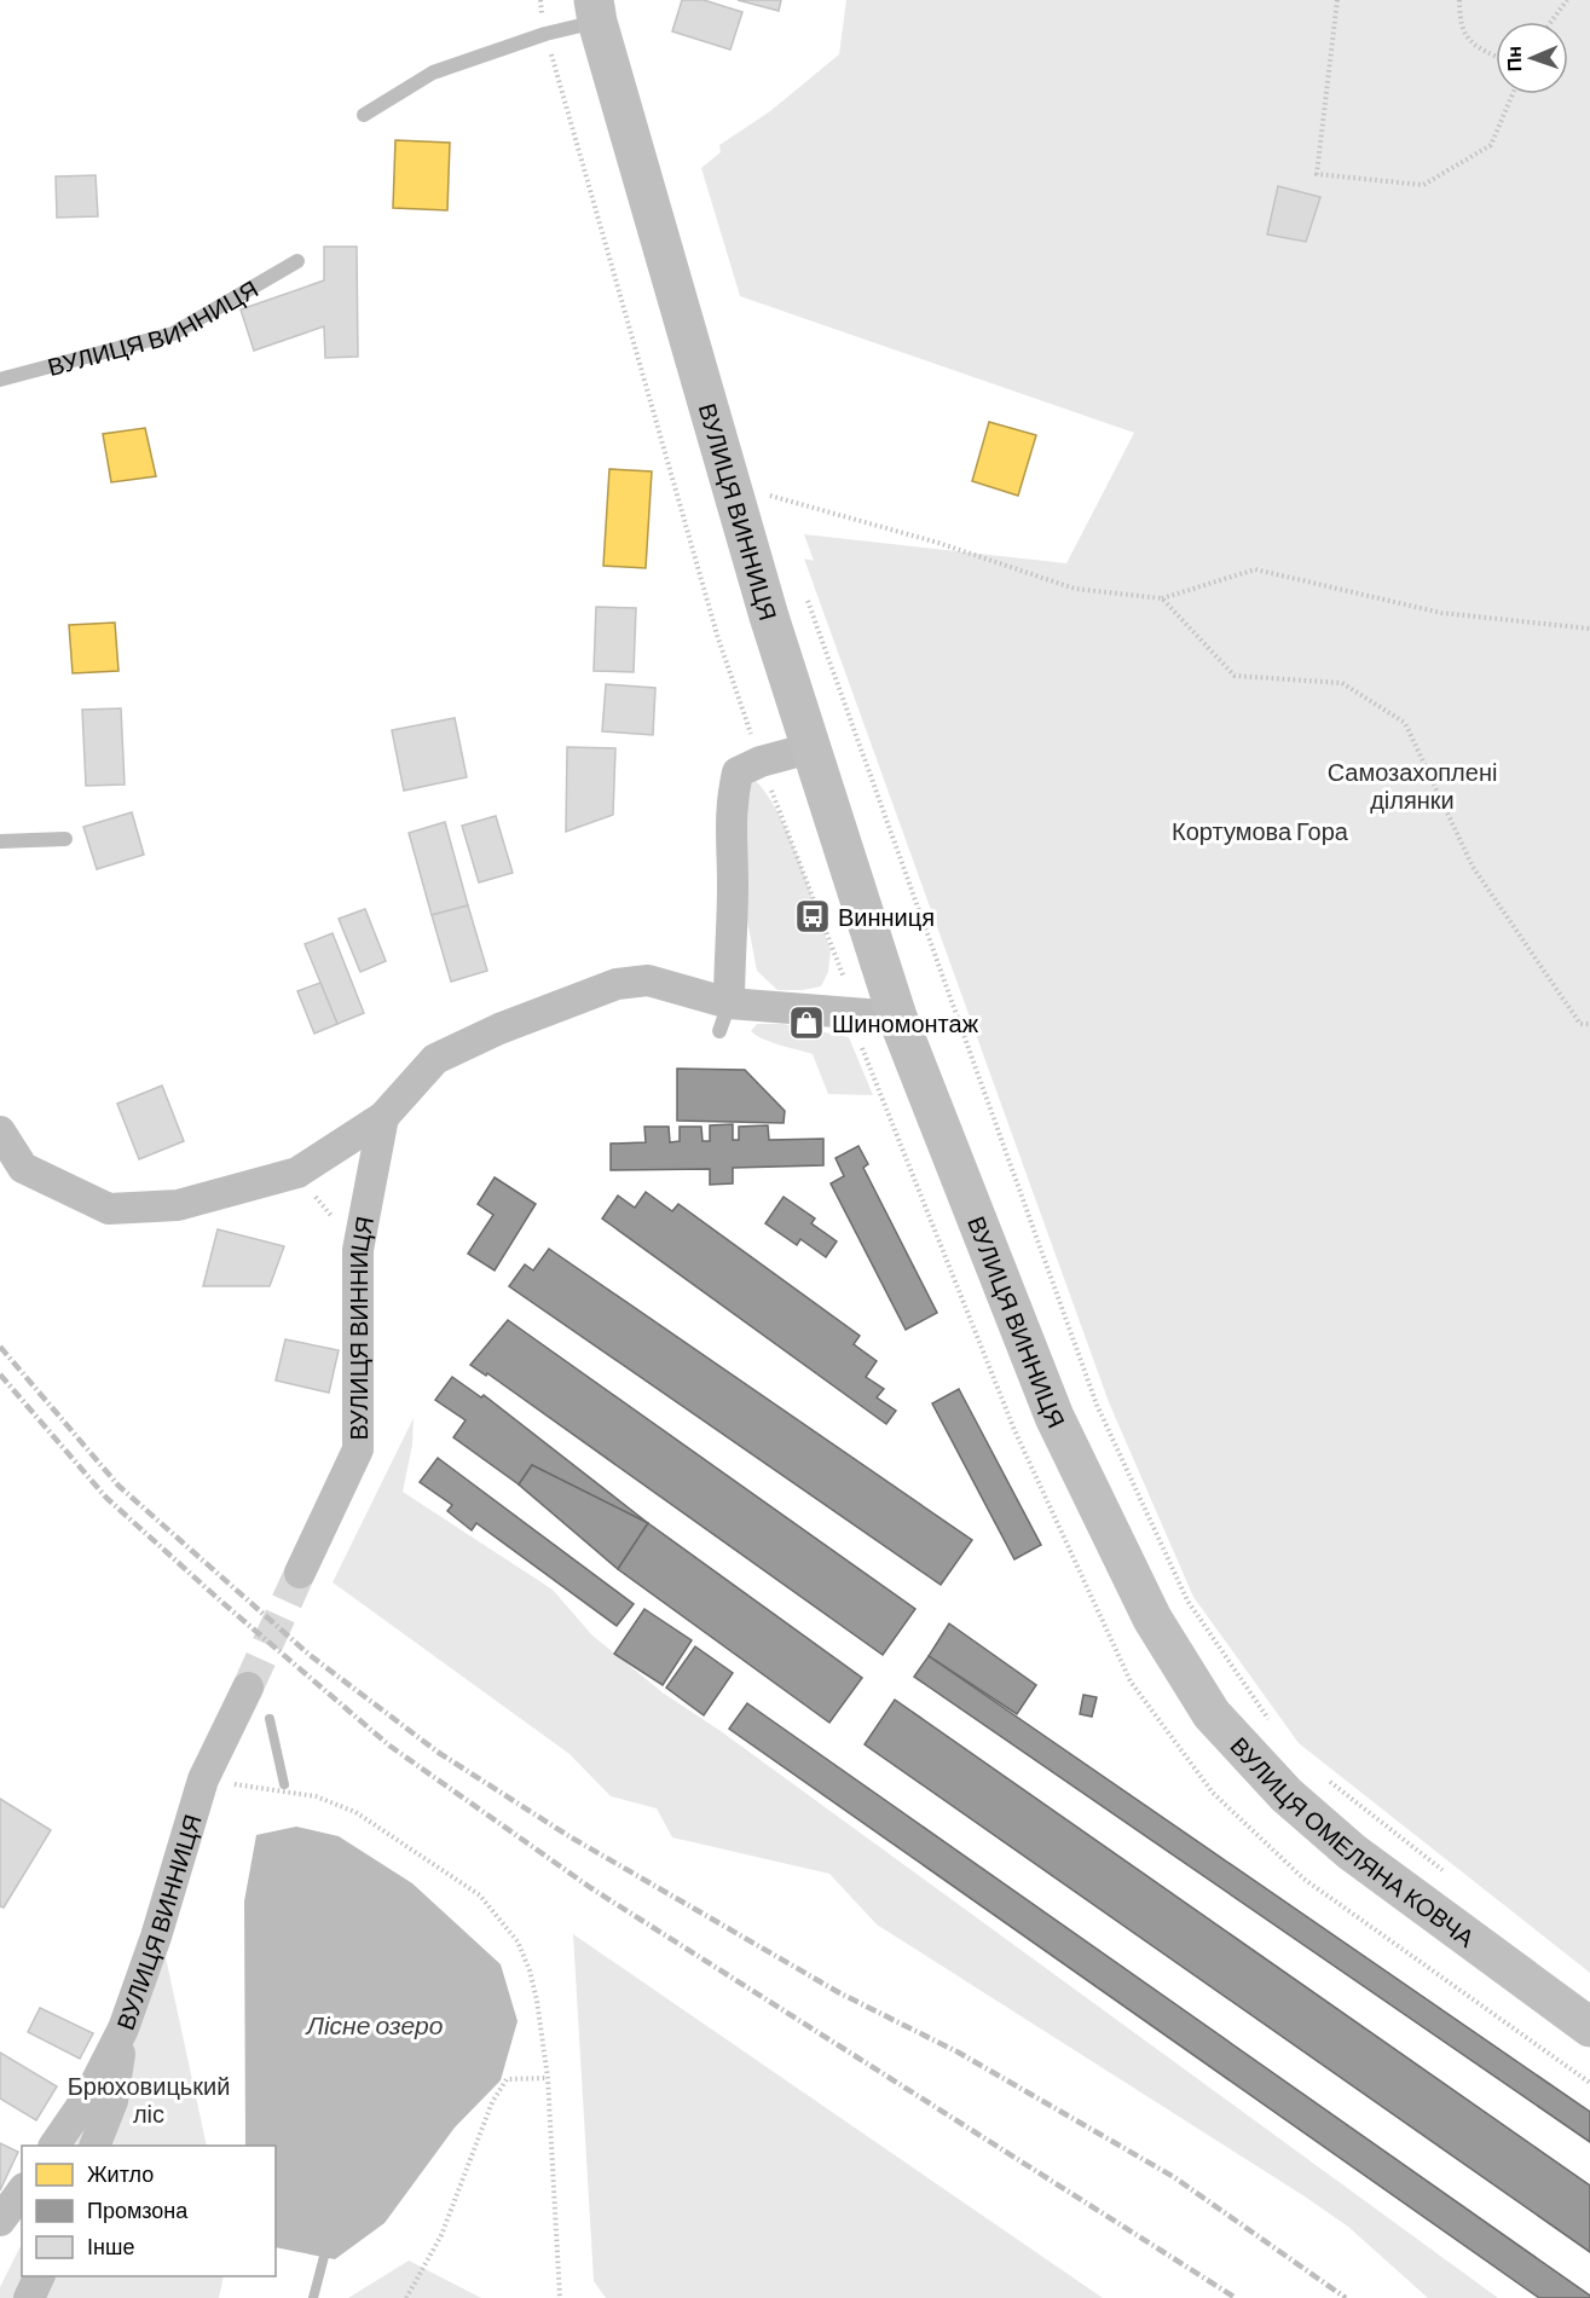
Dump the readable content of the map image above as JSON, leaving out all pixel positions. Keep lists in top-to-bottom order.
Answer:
{
  "streets": {
    "main road": ["ВУЛИЦЯ ВИННИЦЯ", "ВУЛИЦЯ ОМЕЛЯНА КОВЧА"]
  },
  "crossings": [
    ["ВУЛИЦЯ ВИННИЦЯ", "ВУЛИЦЯ ОМЕЛЯНА КОВЧА"]
  ],
  "water": ["Лісне озеро"],
  "parks": ["Самозахоплені ділянки", "Кортумова Гора", "Брюховицький ліс"],
  "places": {
    "bus stop": ["Винниця"],
    "shop": ["Шиномонтаж"]
  },
  "legend": ["Житло", "Промзона", "Інше"],
  "north": "left"
}
